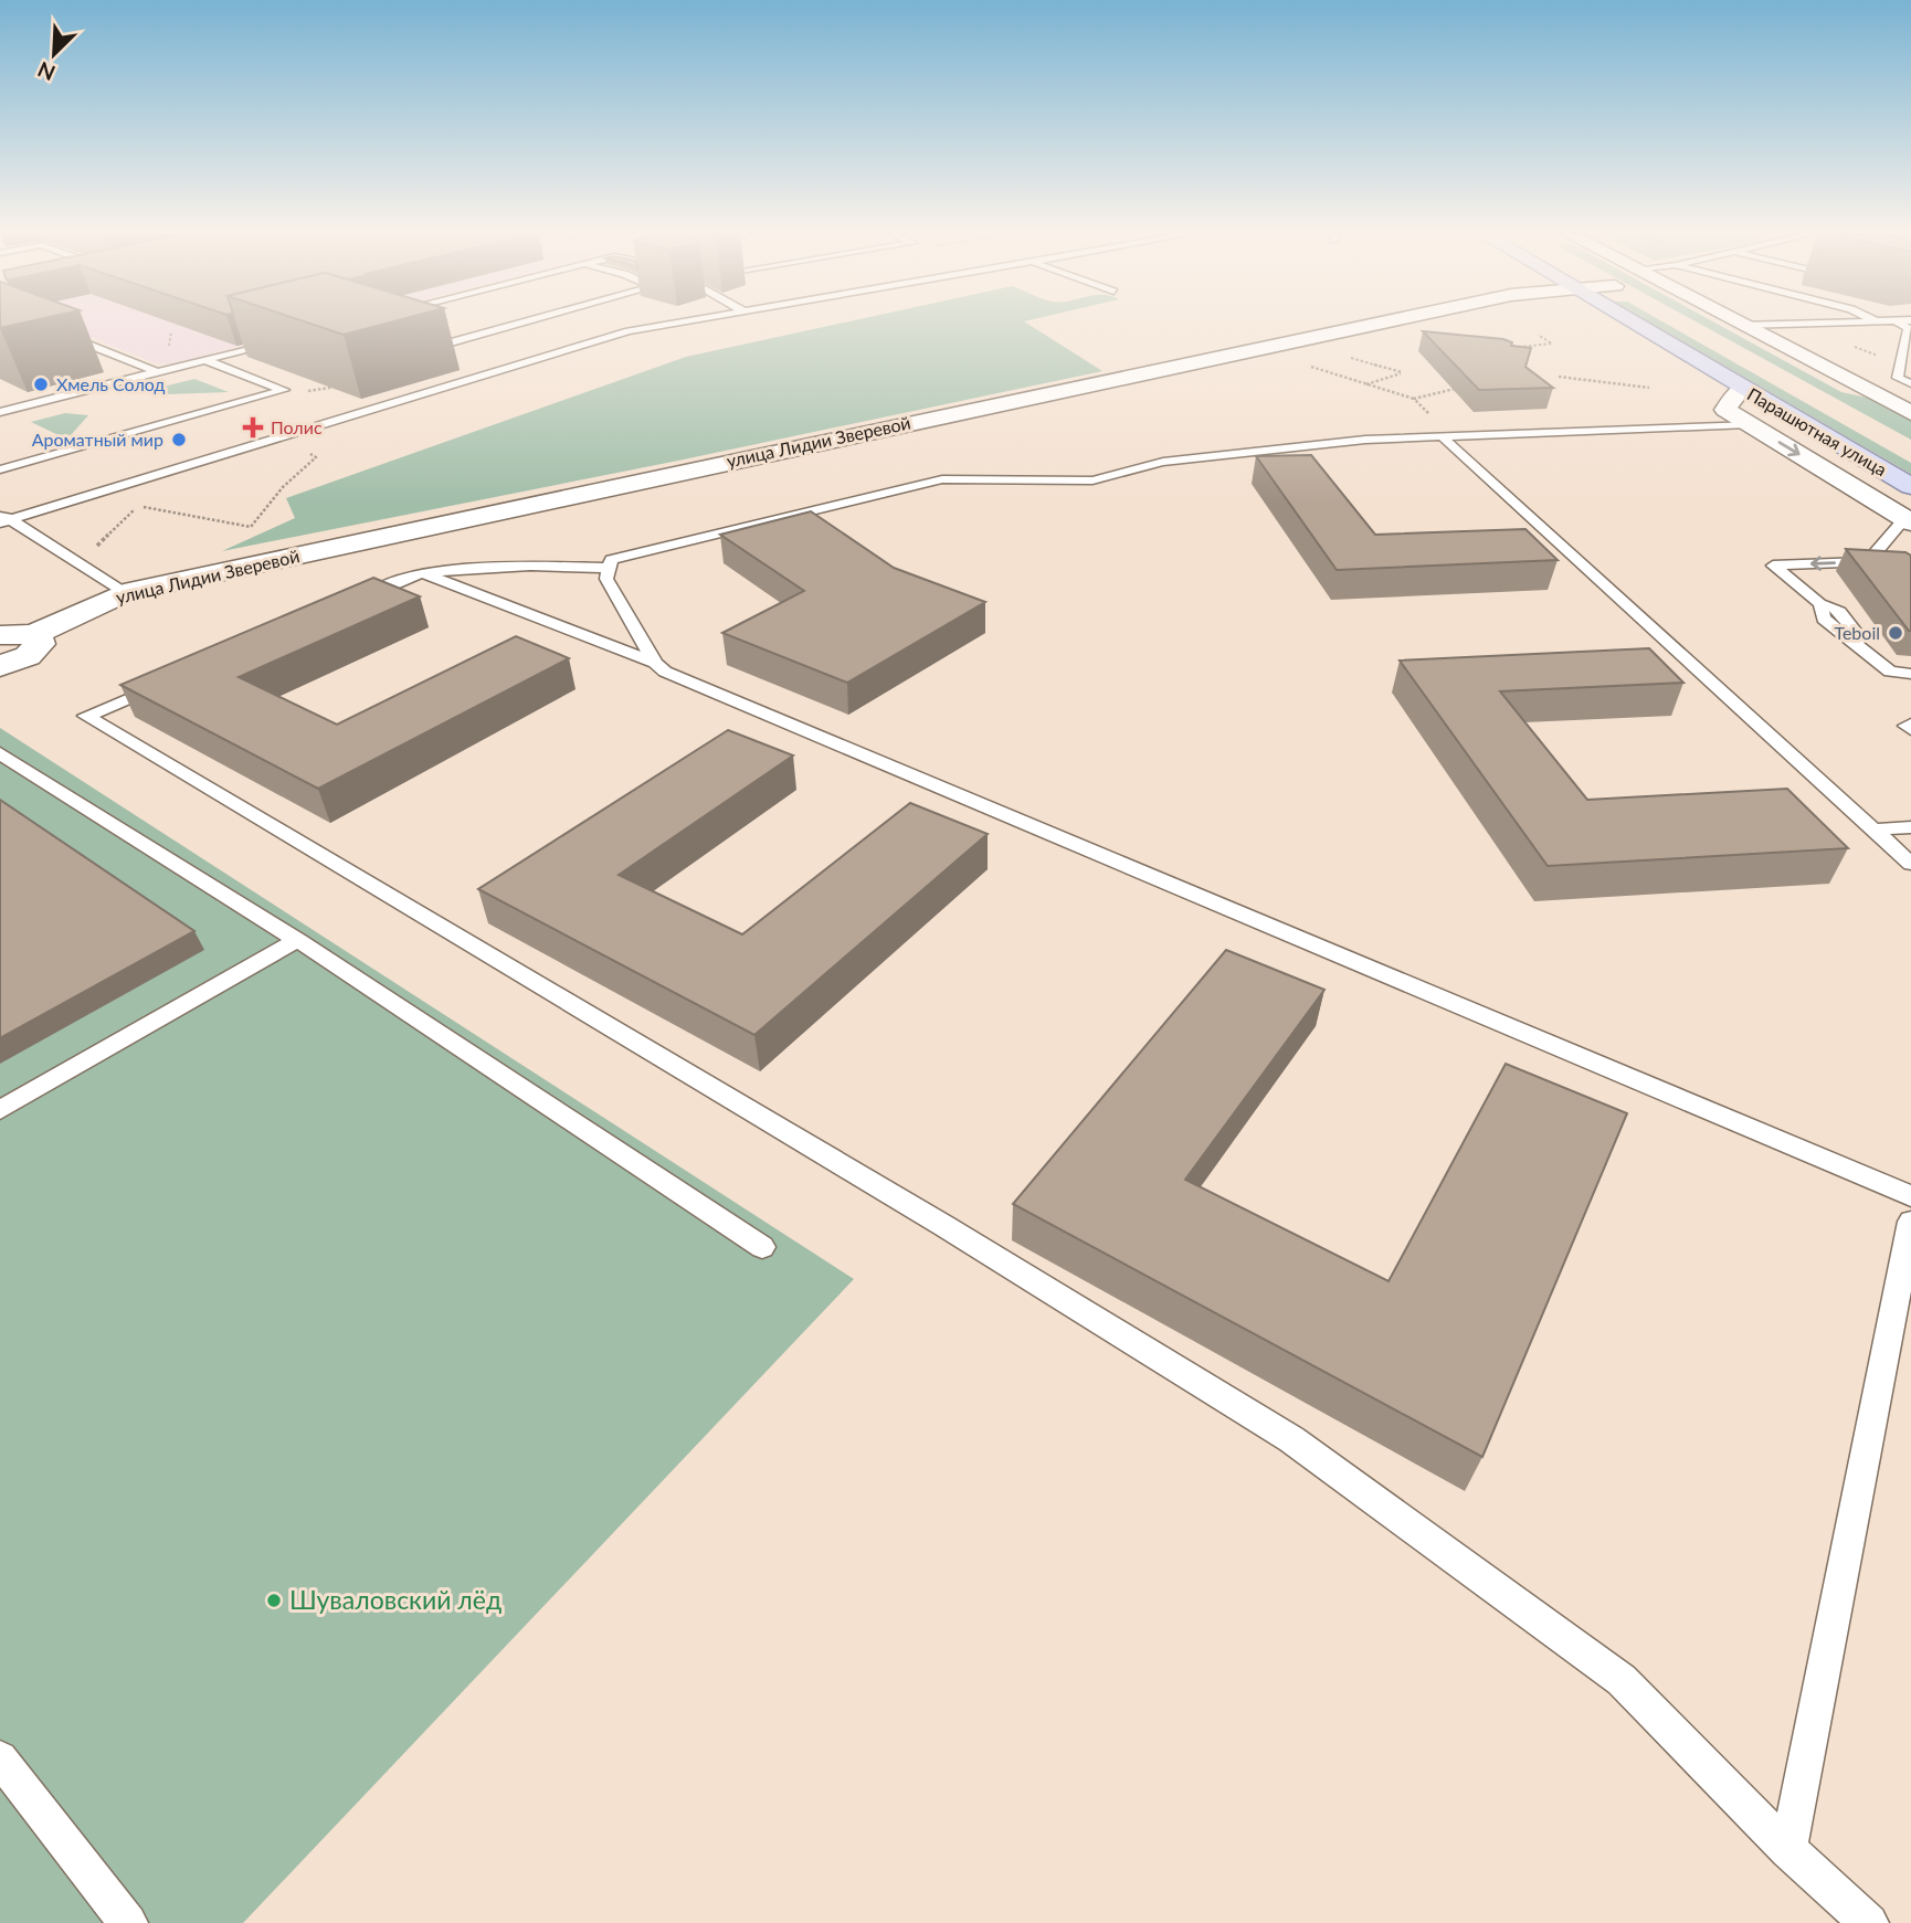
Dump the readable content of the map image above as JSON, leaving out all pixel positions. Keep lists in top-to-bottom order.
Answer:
{
  "streets": {
    "main road": ["Парашютная улица"],
    "street": ["улица Лидии Зверевой"]
  },
  "places": {
    "other": [
      "Хмель Солод",
      "Ароматный мир",
      "Teboil",
      "Шуваловский лёд"
    ],
    "health": ["Полис"]
  },
  "north": "bottom left"
}
